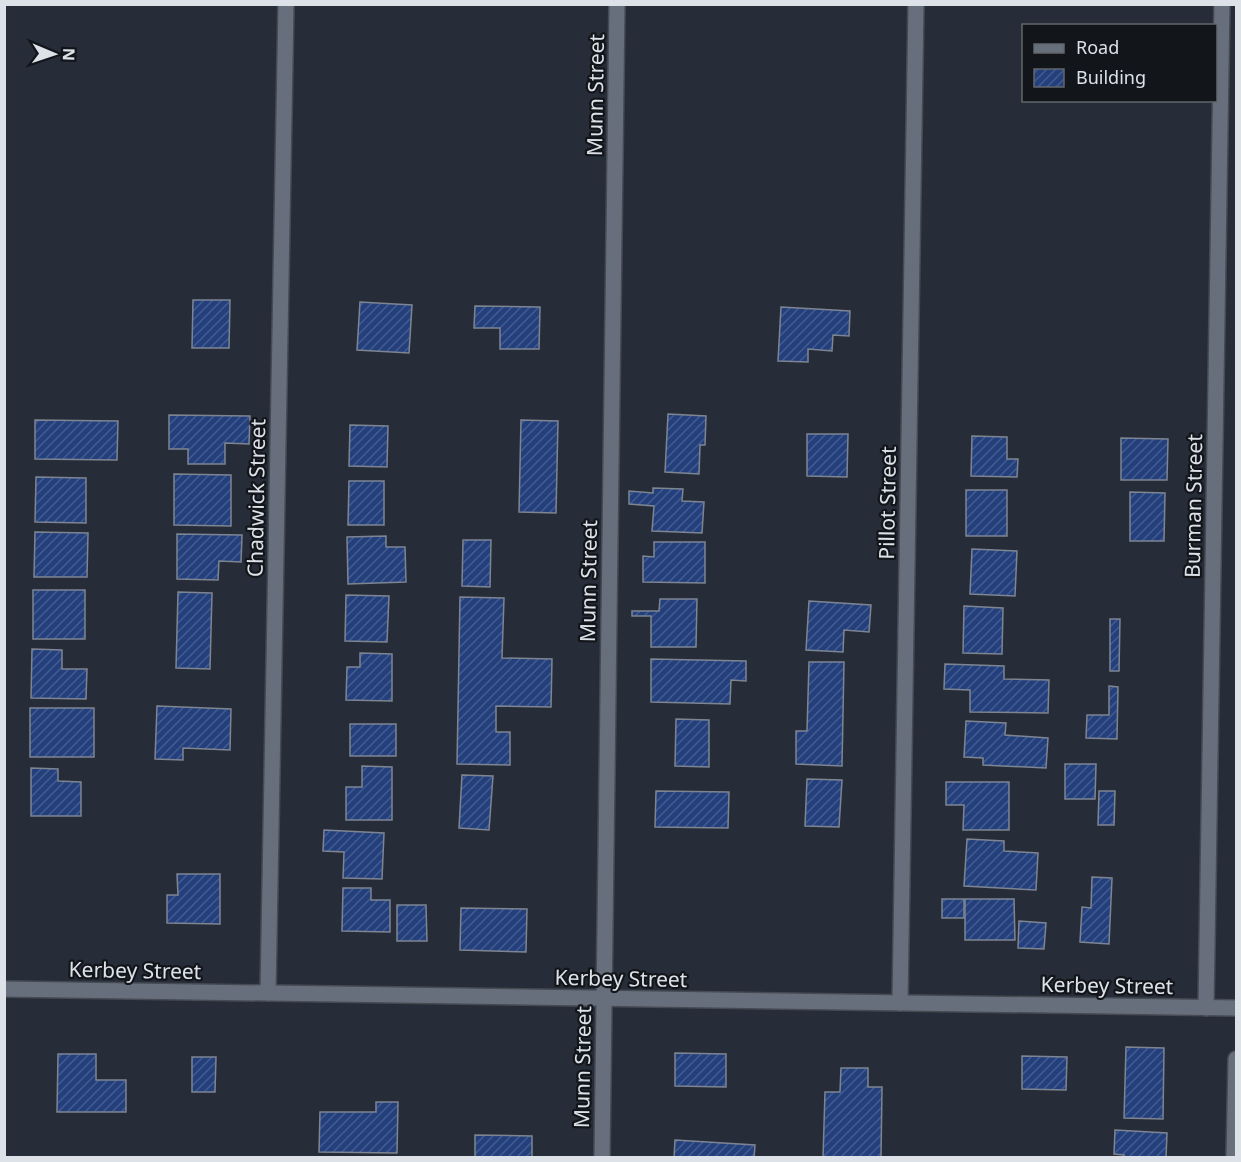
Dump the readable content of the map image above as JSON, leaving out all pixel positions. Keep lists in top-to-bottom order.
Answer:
{
  "streets": {
    "street": [
      "Munn Street",
      "Chadwick Street",
      "Pillot Street",
      "Burman Street",
      "Kerbey Street"
    ]
  },
  "crossings": [
    ["Munn Street", "Kerbey Street"],
    ["Chadwick Street", "Kerbey Street"],
    ["Pillot Street", "Kerbey Street"],
    ["Burman Street", "Kerbey Street"]
  ],
  "legend": ["Road", "Building"],
  "north": "right"
}
